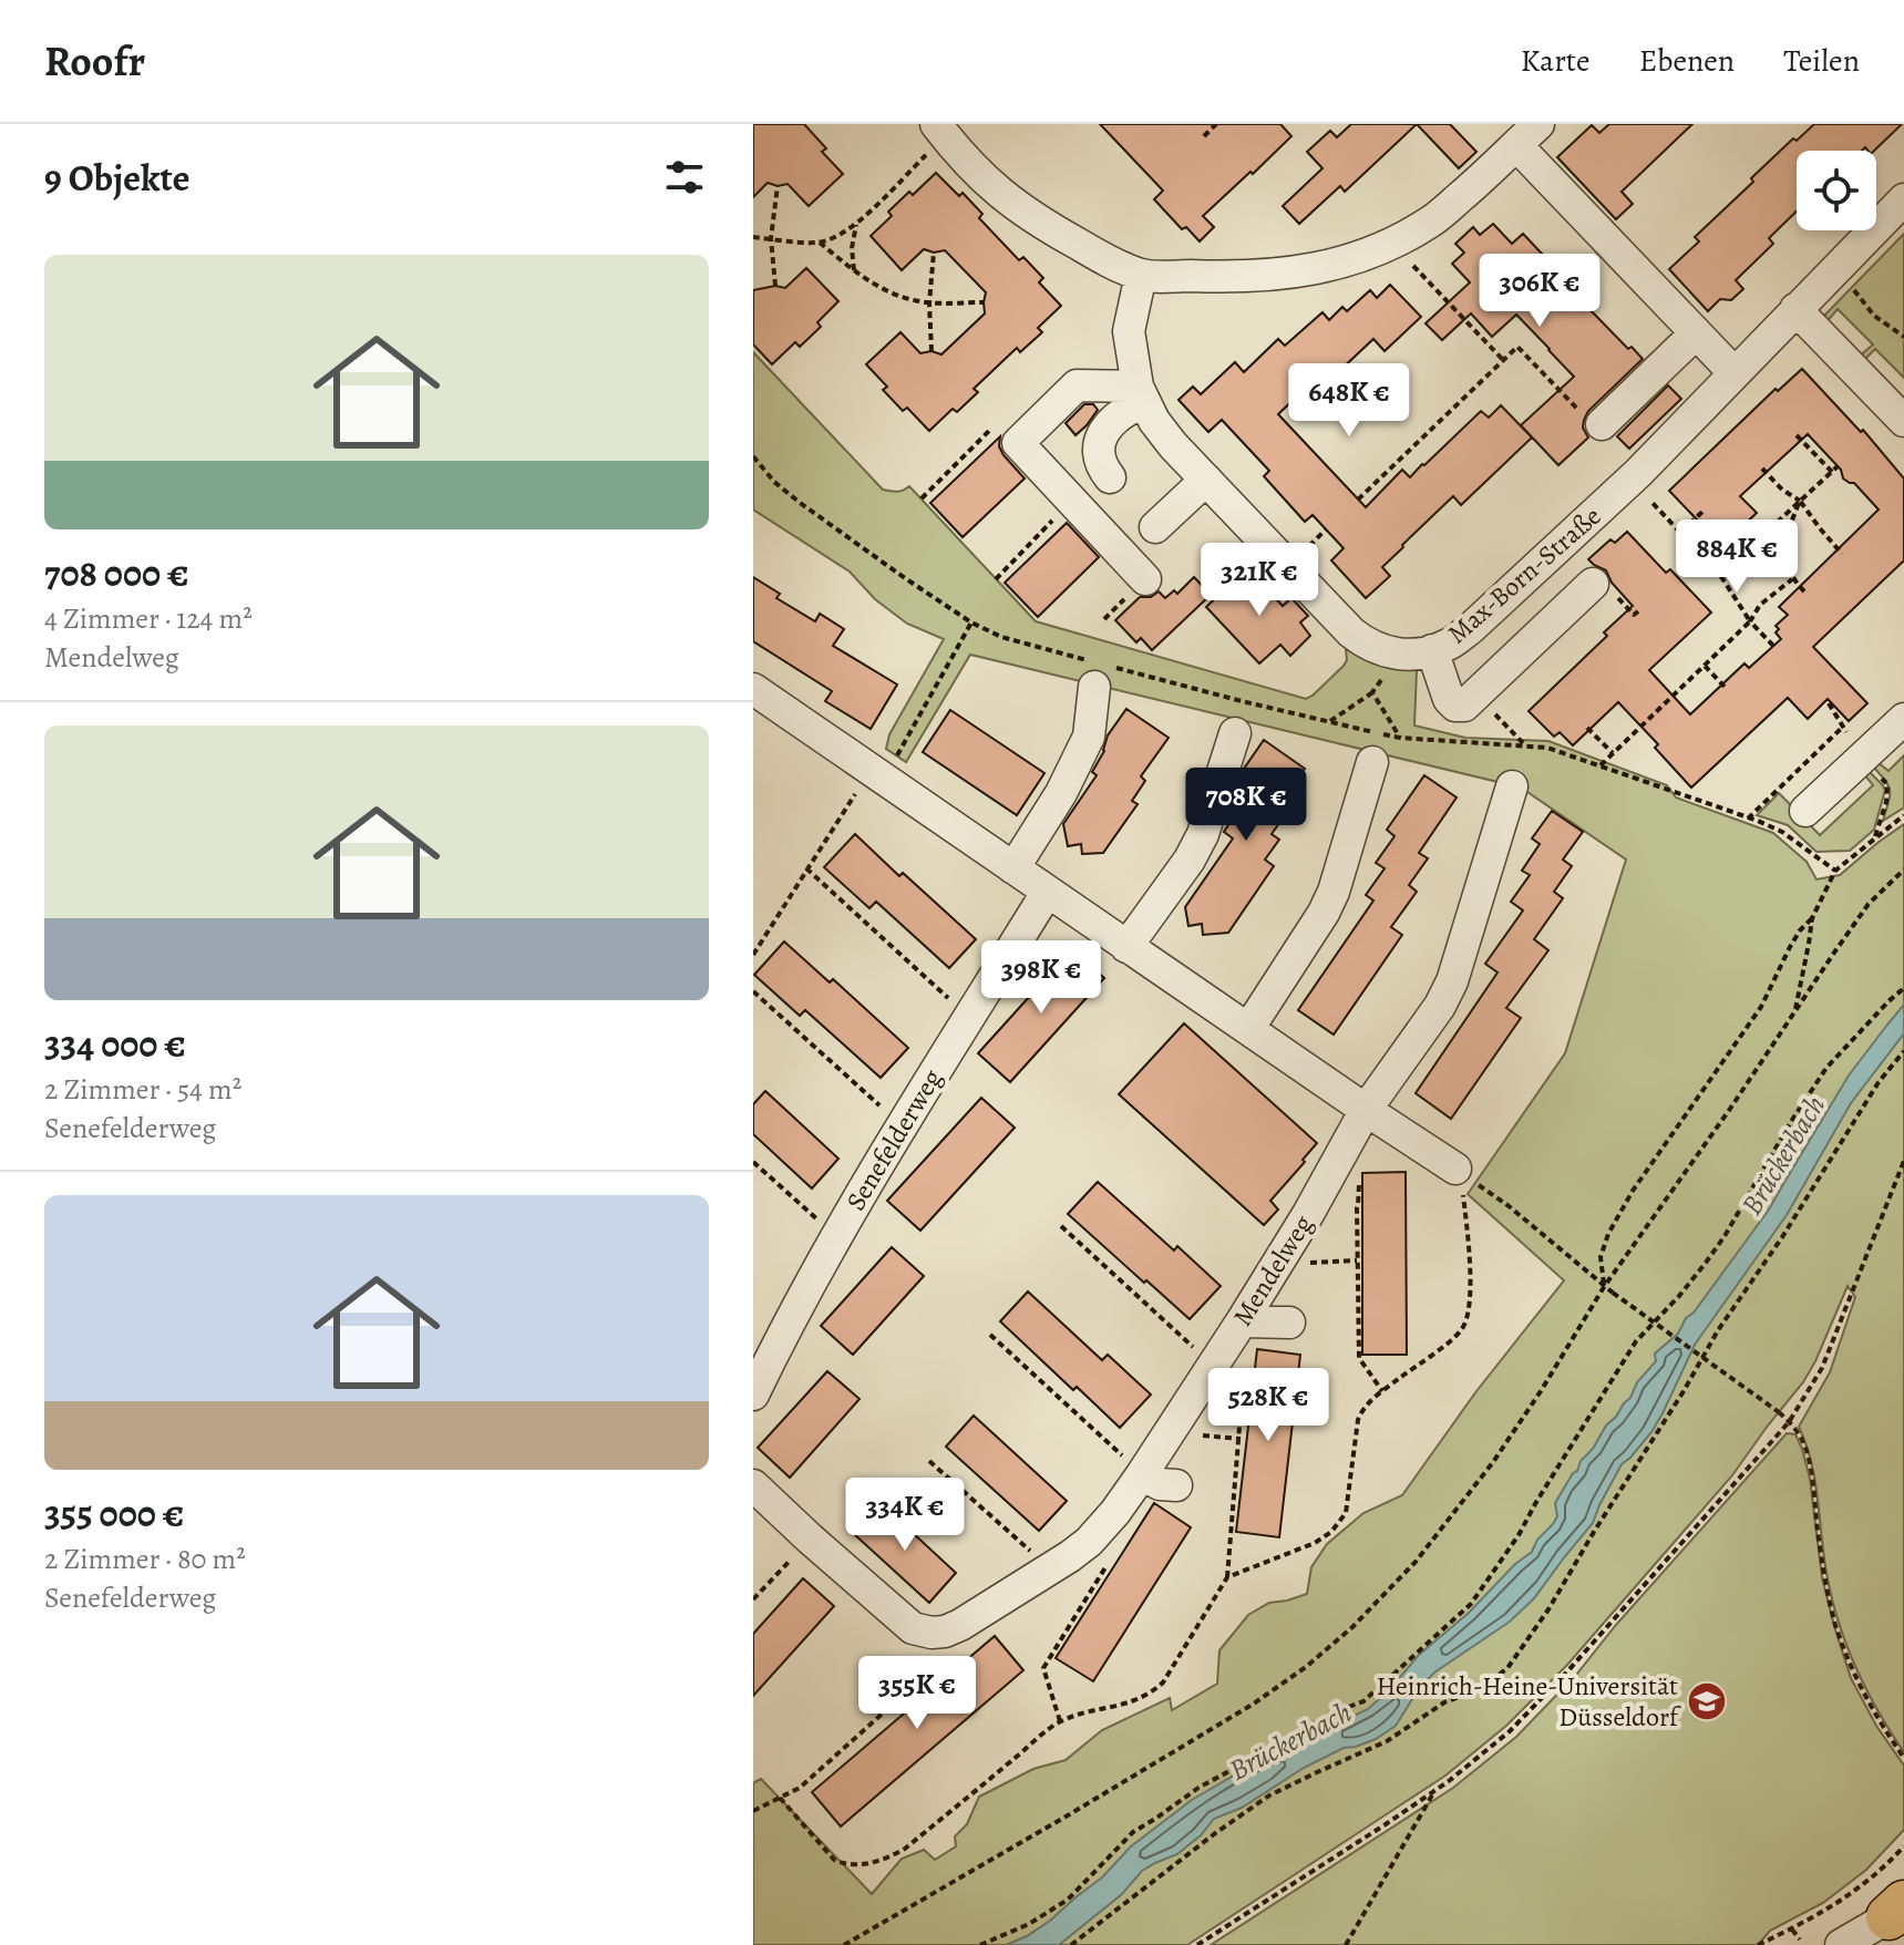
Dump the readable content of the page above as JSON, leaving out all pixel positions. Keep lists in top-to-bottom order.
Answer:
{
  "streets": {
    "street": ["Max-Born-Straße", "Senefelderweg", "Mendelweg"]
  },
  "water": ["Brückerbach"],
  "places": {
    "school or university": ["Heinrich-Heine-Universität Düsseldorf"]
  },
  "page": {
    "header": "Roofr",
    "nav": ["Karte", "Ebenen", "Teilen"],
    "heading": "9 Objekte",
    "list": [
      {
        "name": "708 000 €",
        "note": "4 Zimmer · 124 m² · Mendelweg"
      },
      {
        "name": "334 000 €",
        "note": "2 Zimmer · 54 m² · Senefelderweg"
      },
      {
        "name": "355 000 €",
        "note": "2 Zimmer · 80 m² · Senefelderweg"
      }
    ],
    "price": [
      "306K €",
      "648K €",
      "884K €",
      "321K €",
      "708K €",
      "398K €",
      "528K €",
      "334K €",
      "355K €"
    ]
  }
}
